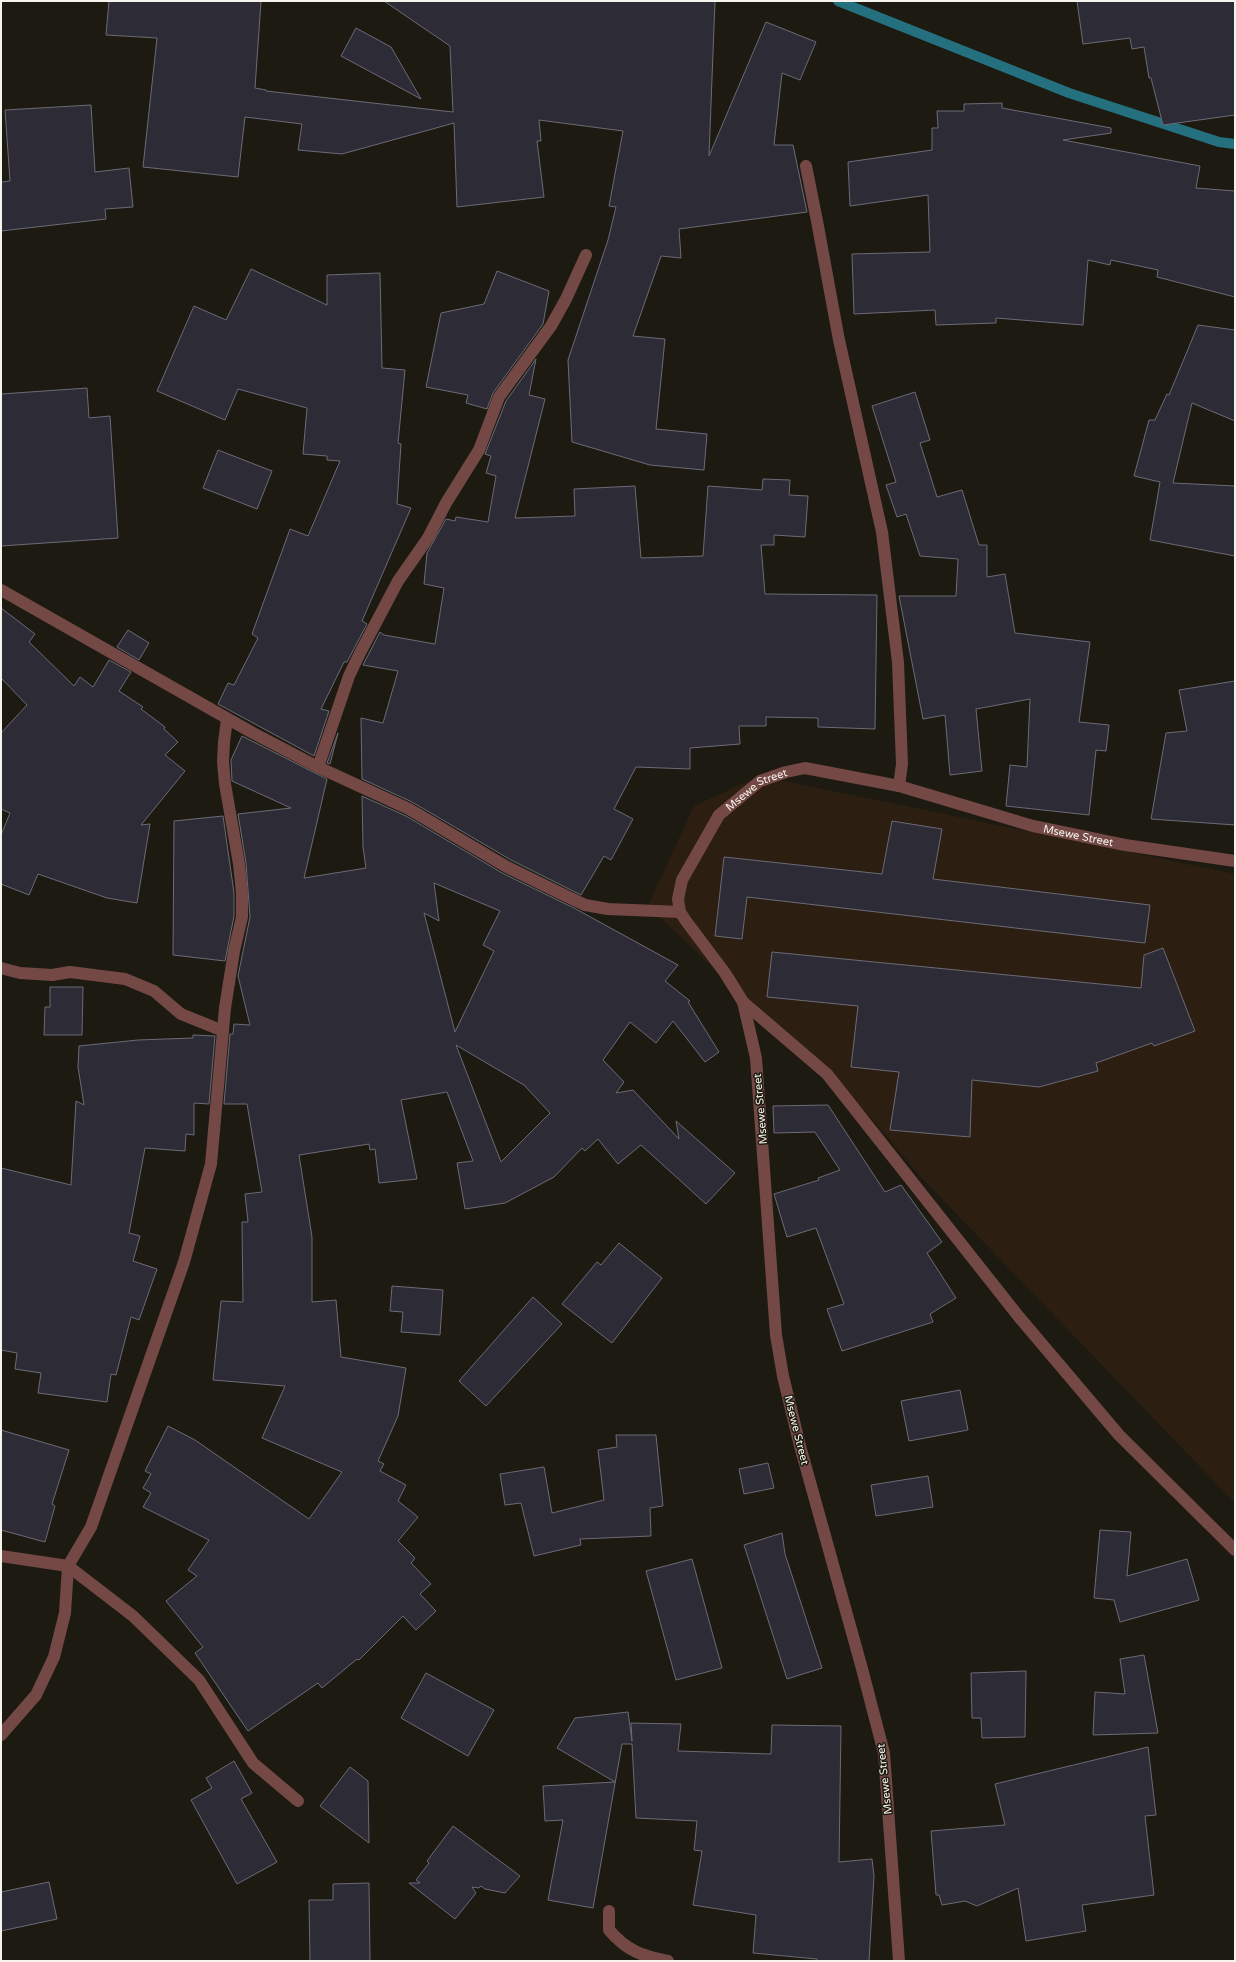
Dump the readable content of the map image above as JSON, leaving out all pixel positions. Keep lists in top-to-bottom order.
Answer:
{
  "streets": {
    "street": ["Msewe Street"]
  }
}
